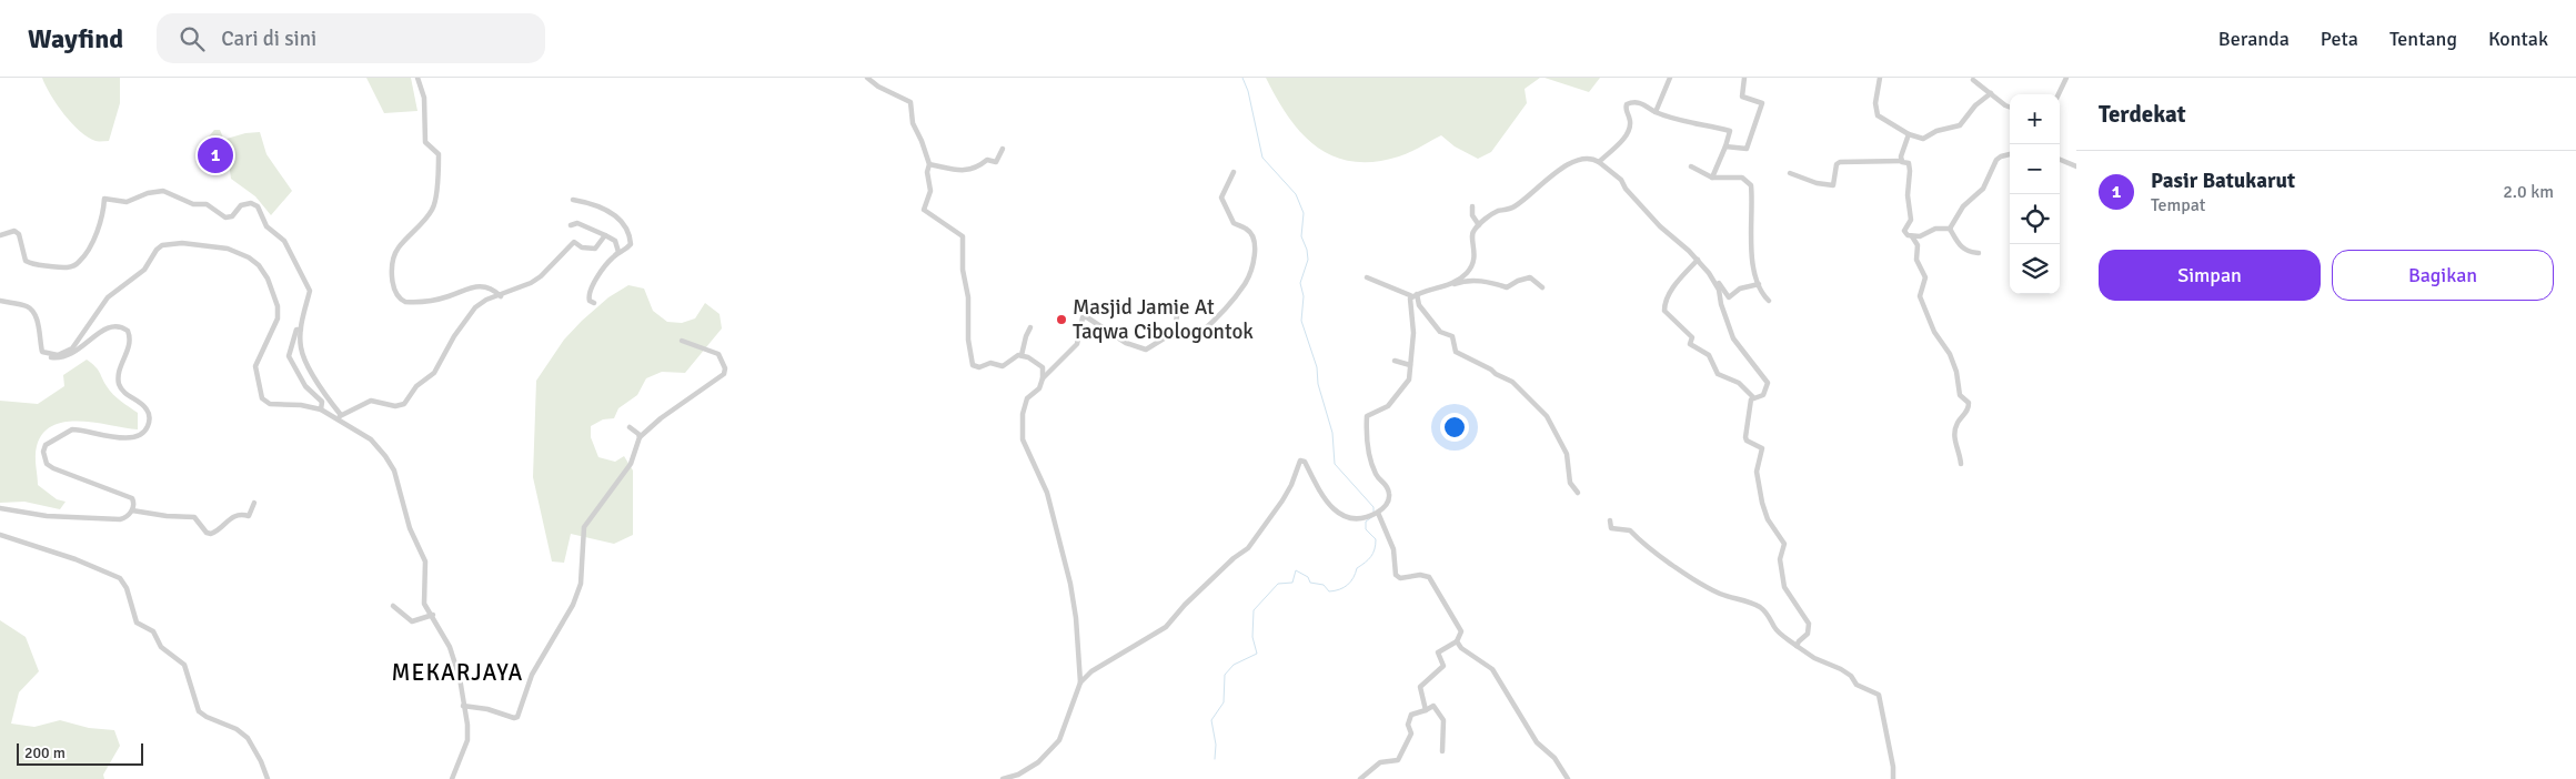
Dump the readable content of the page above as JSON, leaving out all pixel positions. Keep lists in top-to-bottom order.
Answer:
{
  "districts": ["MEKARJAYA"],
  "places": ["Masjid Jamie At Taqwa Cibologontok"],
  "scale_bar": "200 m",
  "page": {
    "header": "Wayfind",
    "search": "Cari di sini",
    "nav": [
      "Beranda",
      "Peta",
      "Tentang",
      "Kontak"
    ],
    "heading": "Terdekat",
    "map_buttons": ["+", "−"],
    "pins": "1",
    "list": [
      {
        "mark": "1",
        "name": "Pasir Batukarut",
        "note": "Tempat",
        "value": "2.0 km"
      }
    ],
    "buttons": ["Simpan", "Bagikan"],
    "scale": "200 m"
  }
}
